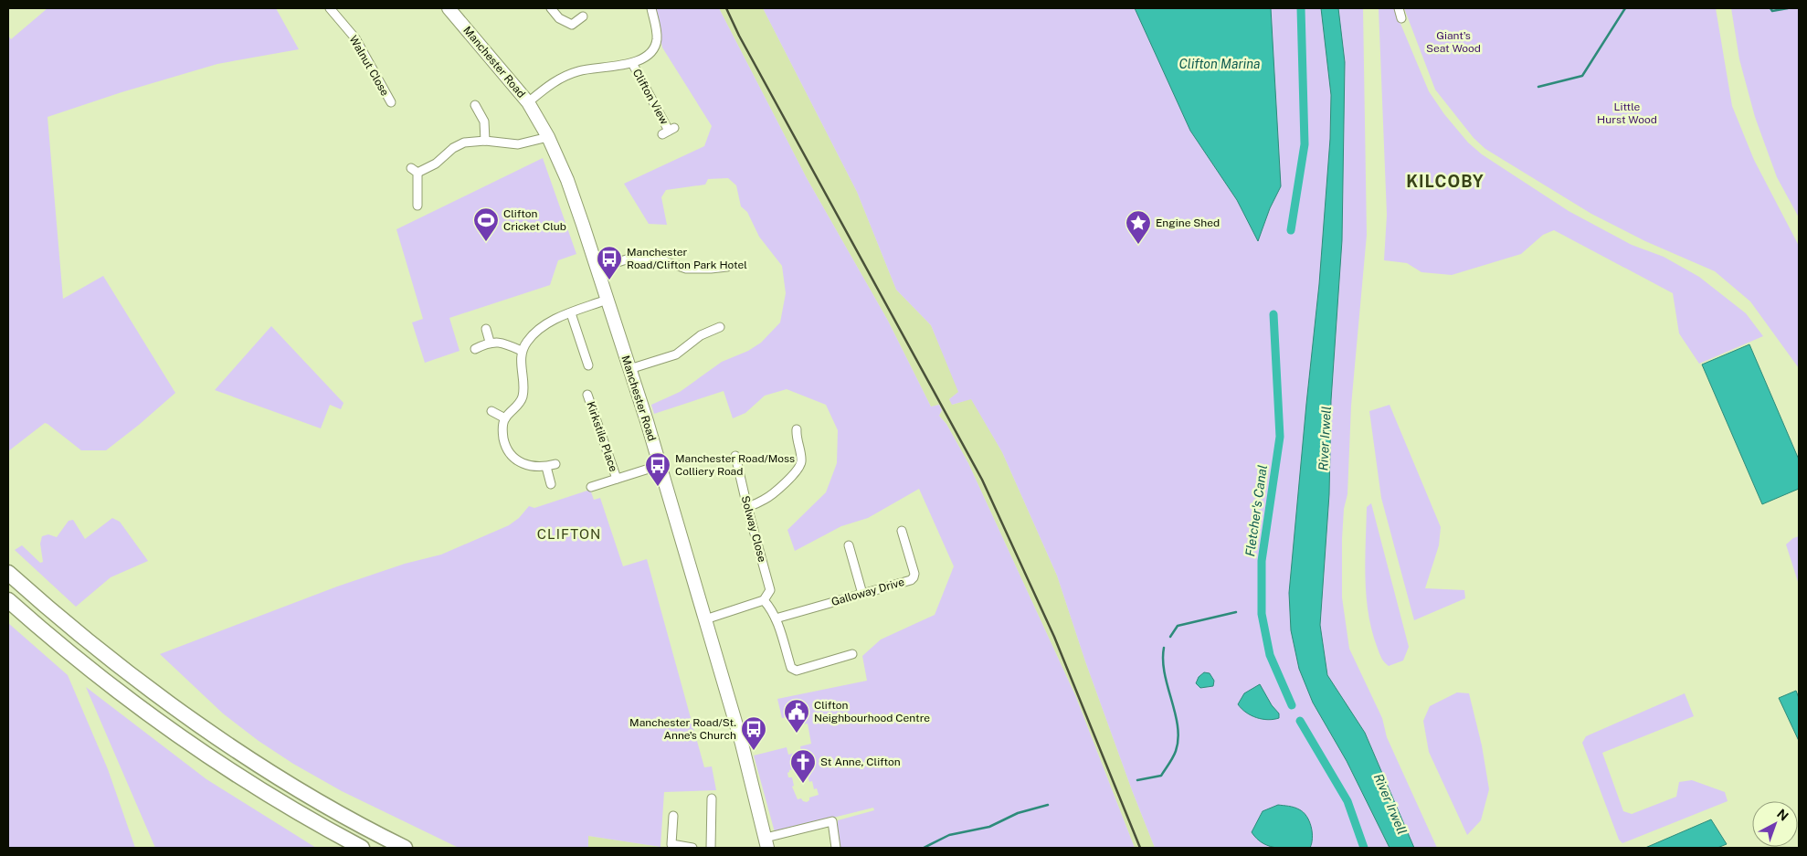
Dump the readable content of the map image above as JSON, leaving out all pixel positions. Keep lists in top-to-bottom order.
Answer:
{
  "streets": {
    "main road": ["Manchester Road"],
    "street": [
      "Walnut Close",
      "Clifton View",
      "Kirkstile Place",
      "Solway Close",
      "Galloway Drive"
    ]
  },
  "districts": ["KILCOBY", "CLIFTON"],
  "water": ["Clifton Marina", "River Irwell", "Fletcher's Canal"],
  "parks": ["Giant's Seat Wood", "Little Hurst Wood"],
  "places": {
    "sports": ["Clifton Cricket Club"],
    "place": ["Engine Shed"],
    "bus stop": ["Manchester Road/Clifton Park Hotel", "Manchester Road/Moss Colliery Road", "Manchester Road/St. Anne's Church"],
    "public building": ["Clifton Neighbourhood Centre"],
    "church": ["St Anne, Clifton"]
  },
  "north": "top right"
}
